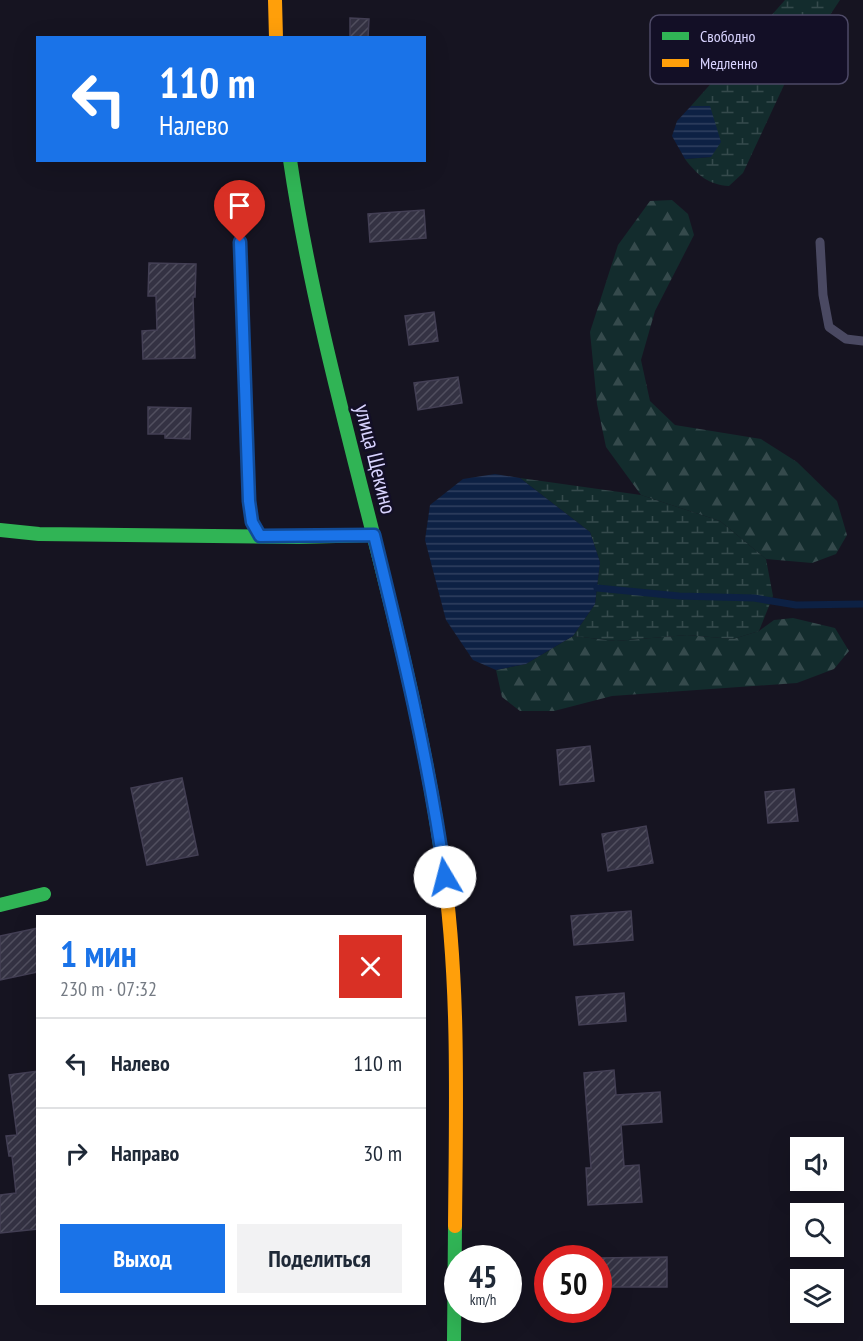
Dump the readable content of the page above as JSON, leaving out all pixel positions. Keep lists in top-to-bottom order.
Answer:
{
  "streets": {
    "main road": ["улица Щекино"]
  },
  "legend": ["Свободно", "Медленно"],
  "page": {
    "turn": ["110 m", "Налево"],
    "heading": ["1 мин", "230 m · 07:32"],
    "list": [
      {
        "name": "Налево",
        "value": "110 m"
      },
      {
        "name": "Направо",
        "value": "30 m"
      }
    ],
    "buttons": ["Выход", "Поделиться"],
    "speed": "45 km/h",
    "limit": "50"
  }
}
